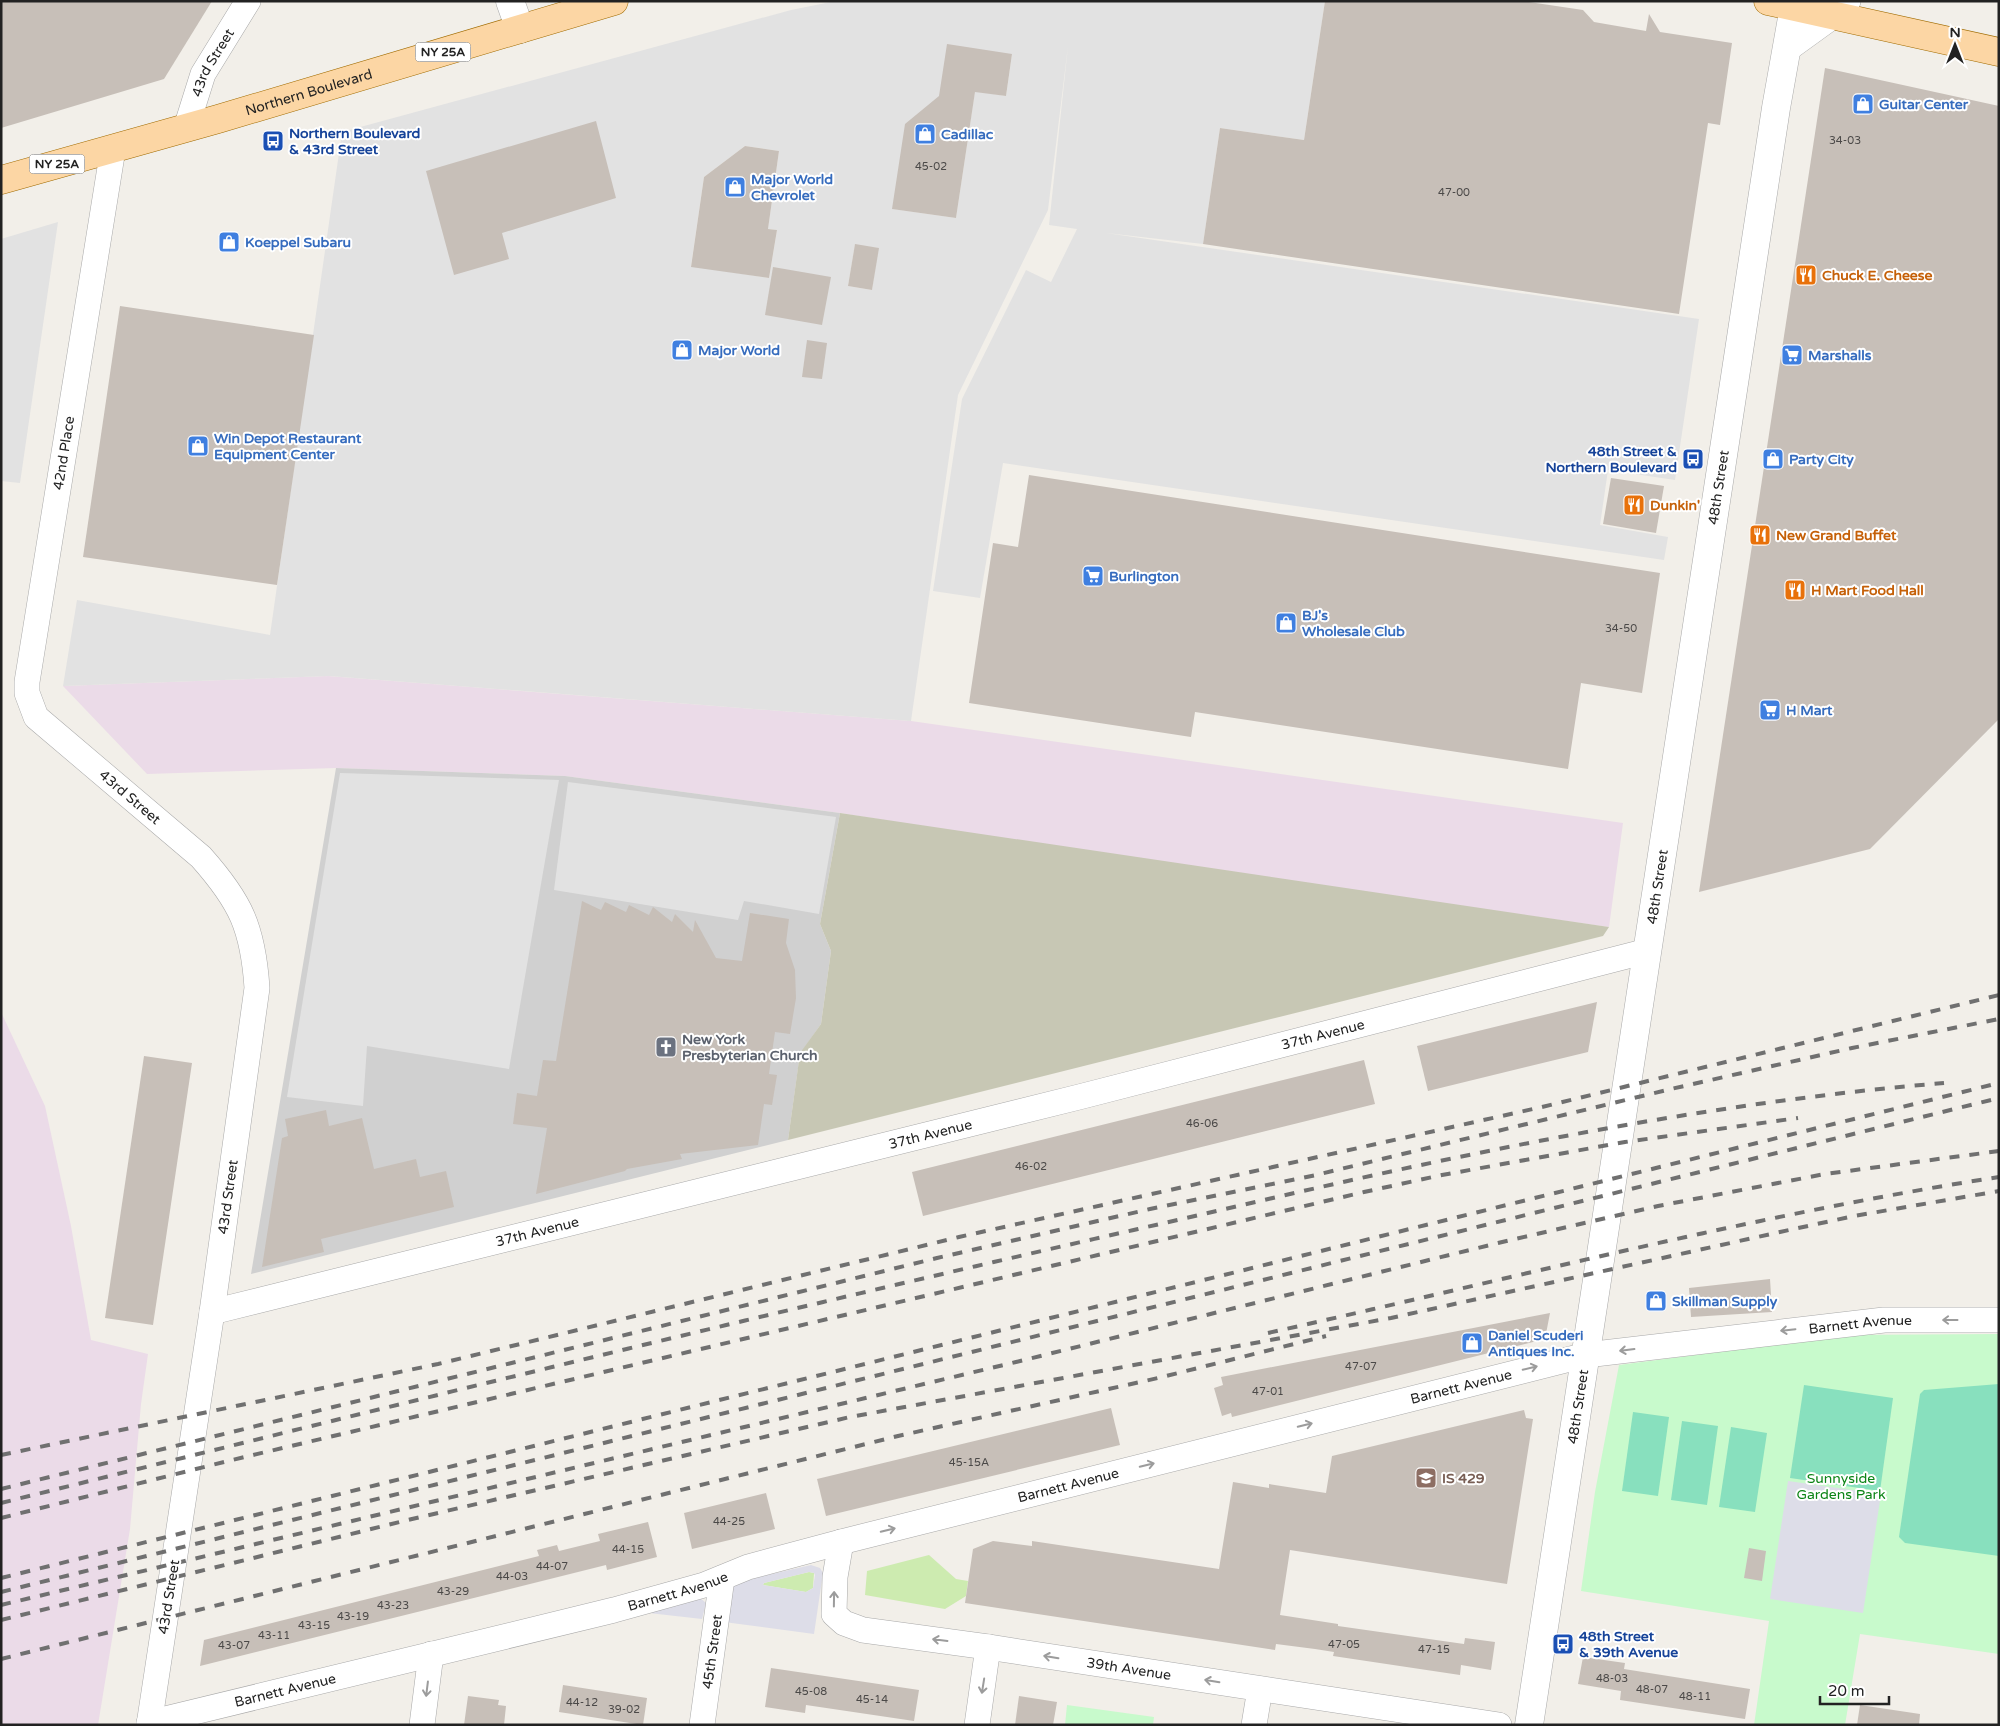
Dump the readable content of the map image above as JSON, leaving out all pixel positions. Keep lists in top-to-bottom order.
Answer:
{
  "streets": {
    "main road": ["NY 25A", "Northern Boulevard"],
    "street": [
      "43rd Street",
      "42nd Place",
      "48th Street",
      "37th Avenue",
      "Barnett Avenue",
      "45th Street",
      "39th Avenue"
    ]
  },
  "crossings": [
    ["43rd Street", "Northern Boulevard"],
    ["43rd Street", "42nd Place"],
    ["43rd Street", "37th Avenue"],
    ["43rd Street", "Barnett Avenue"],
    ["Northern Boulevard", "42nd Place"],
    ["48th Street", "37th Avenue"],
    ["48th Street", "Barnett Avenue"],
    ["Barnett Avenue", "45th Street"],
    ["Barnett Avenue", "39th Avenue"]
  ],
  "one_way": ["39th Avenue"],
  "parks": ["Sunnyside Gardens Park"],
  "places": {
    "shop": [
      "Guitar Center",
      "Cadillac",
      "Major World Chevrolet",
      "Koeppel Subaru",
      "Major World",
      "Win Depot Restaurant Equipment Center",
      "Party City",
      "BJ's Wholesale Club",
      "Skillman Supply",
      "Daniel Scuderi Antiques Inc."
    ],
    "bus stop": ["Northern Boulevard & 43rd Street", "48th Street & Northern Boulevard", "48th Street & 39th Avenue"],
    "restaurant": [
      "Chuck E. Cheese",
      "Dunkin'",
      "New Grand Buffet",
      "H Mart Food Hall"
    ],
    "supermarket": ["Marshalls", "Burlington", "H Mart"],
    "church": ["New York Presbyterian Church"],
    "school or university": ["IS 429"]
  },
  "house_numbers": [
    "34-03",
    "45-02",
    "47-00",
    "34-50",
    "46-06",
    "46-02",
    "47-07",
    "47-01",
    "45-15A",
    "44-25",
    "44-15",
    "44-07",
    "44-03",
    "43-29",
    "43-23",
    "43-19",
    "43-15",
    "43-11",
    "47-05",
    "43-07",
    "47-15",
    "48-03",
    "48-07",
    "45-08",
    "48-11",
    "45-14",
    "44-12",
    "39-02"
  ],
  "scale_bar": "20 m",
  "north": "top"
}
